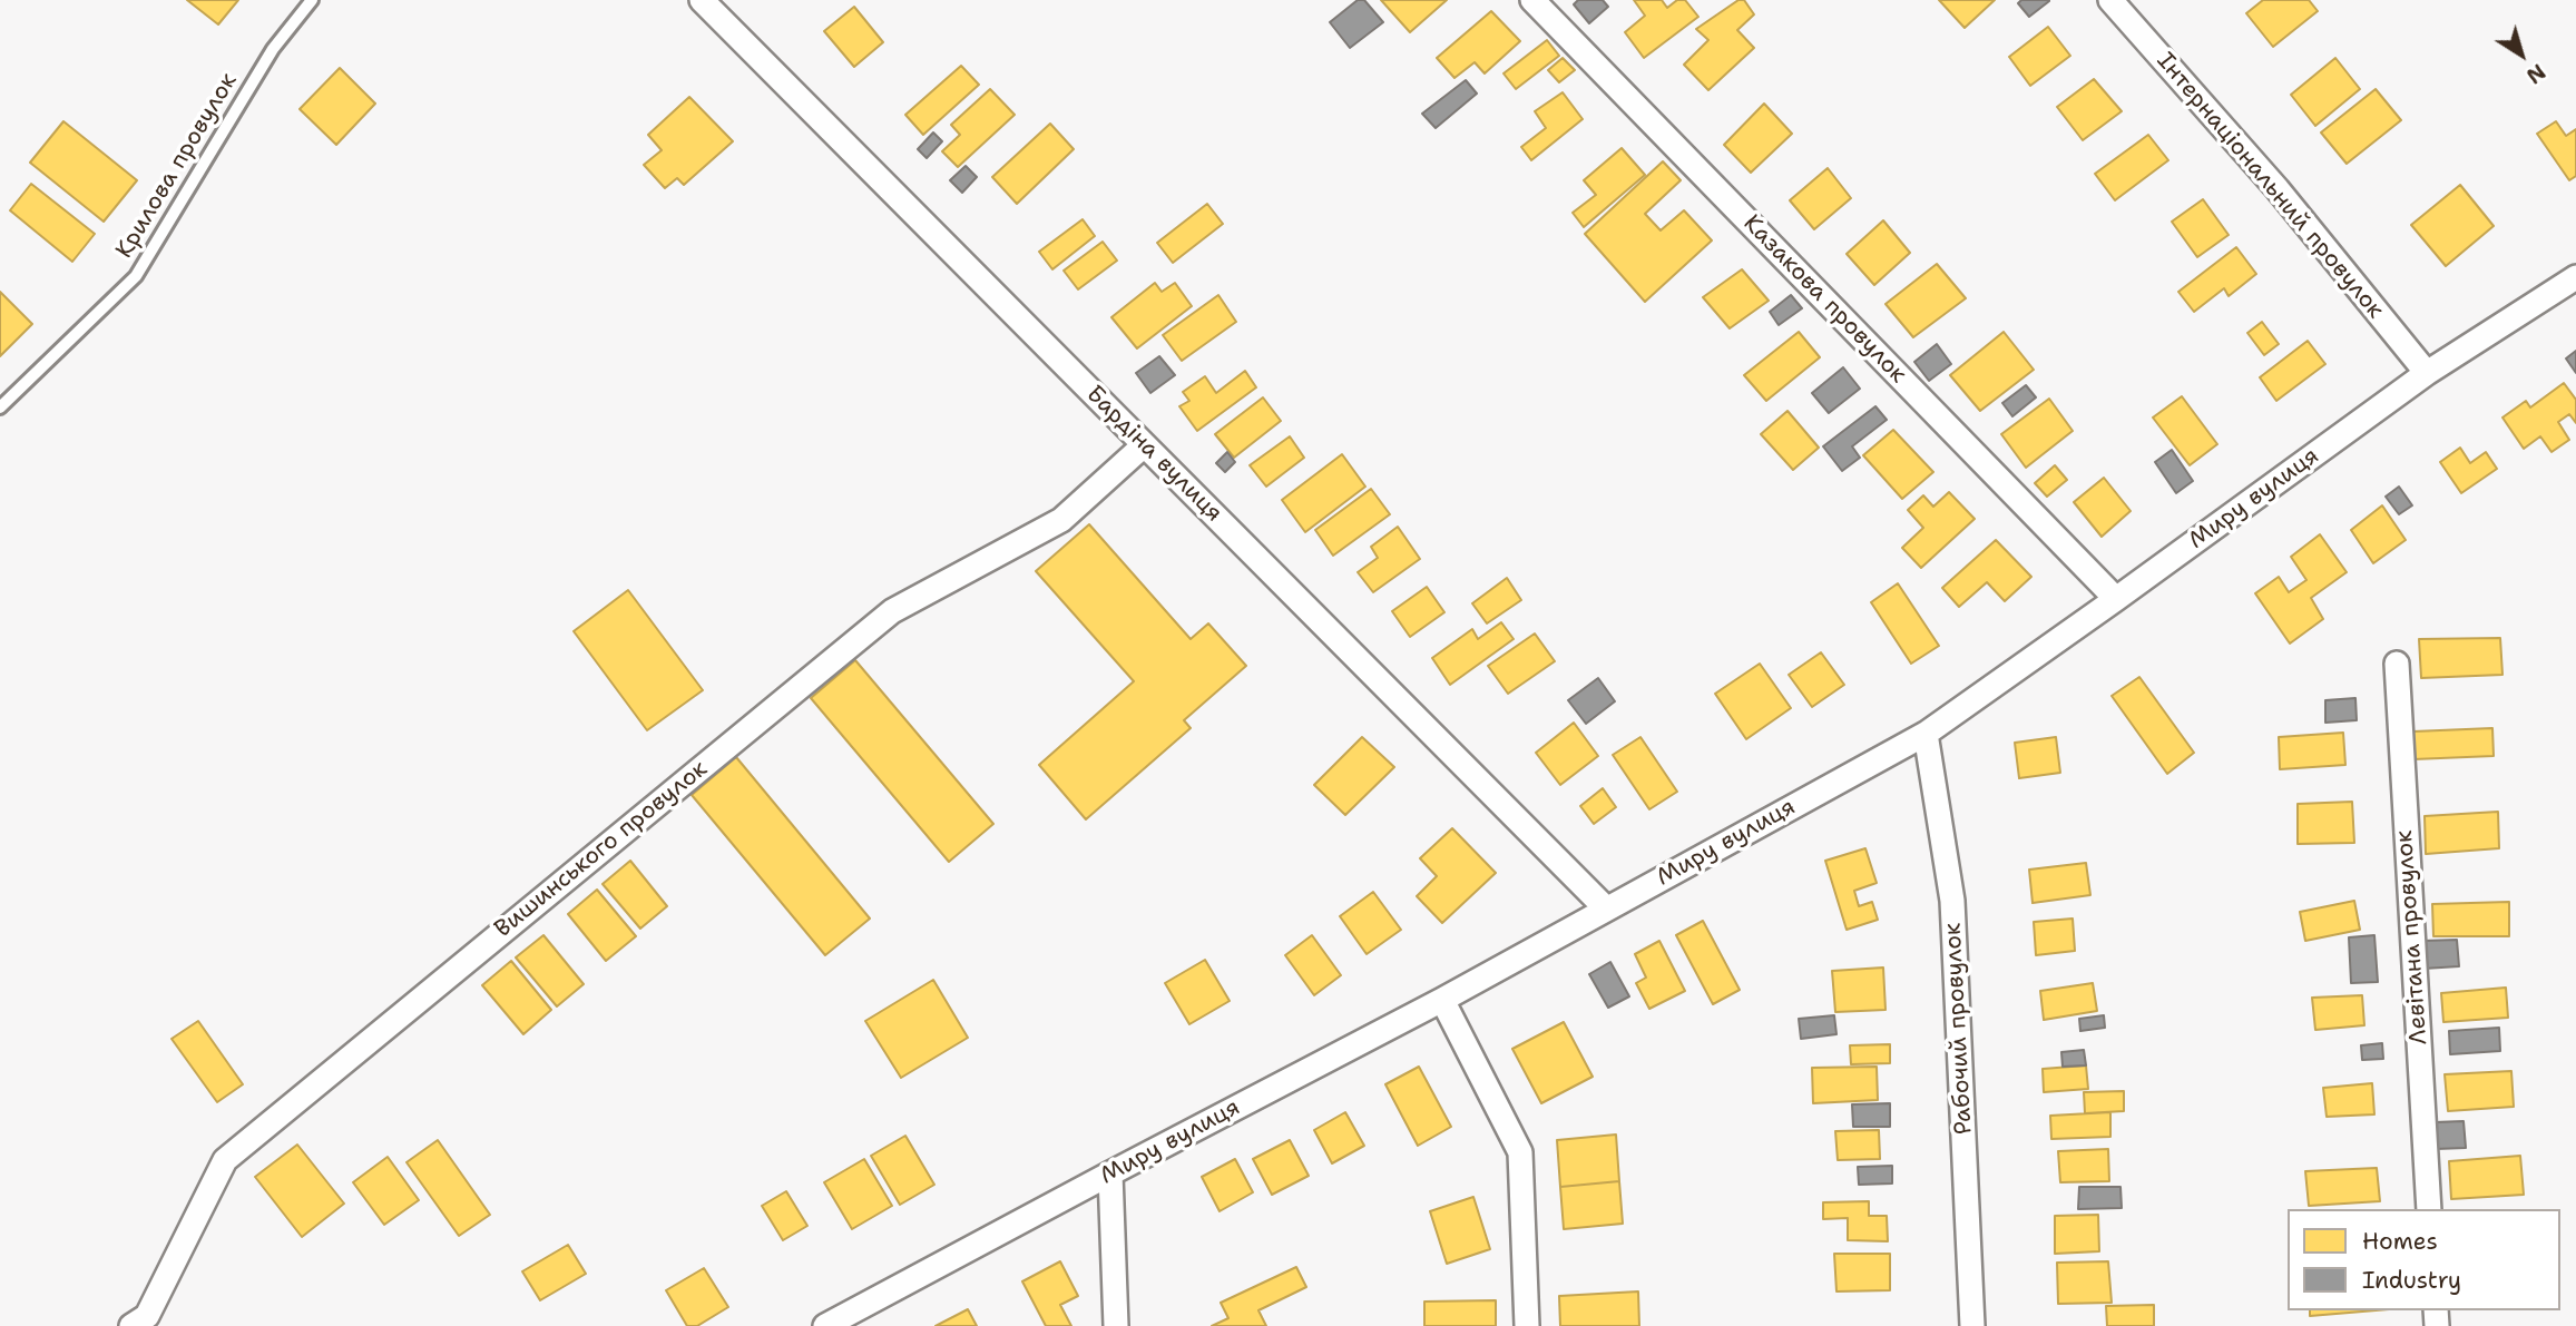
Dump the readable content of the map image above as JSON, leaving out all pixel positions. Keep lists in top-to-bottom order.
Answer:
{
  "streets": {
    "street": [
      "Інтернаціональний провулок",
      "Казакова провулок",
      "Бардіна вулиця",
      "Миру вулиця",
      "Вишинського провулок",
      "Левітана провулок",
      "Рабочий провулок"
    ],
    "lane": ["Крилова провулок"]
  },
  "crossings": [
    ["Інтернаціональний провулок", "Миру вулиця"],
    ["Казакова провулок", "Миру вулиця"],
    ["Бардіна вулиця", "Миру вулиця"],
    ["Бардіна вулиця", "Вишинського провулок"],
    ["Миру вулиця", "Рабочий провулок"]
  ],
  "legend": ["Homes", "Industry"],
  "north": "bottom right"
}
